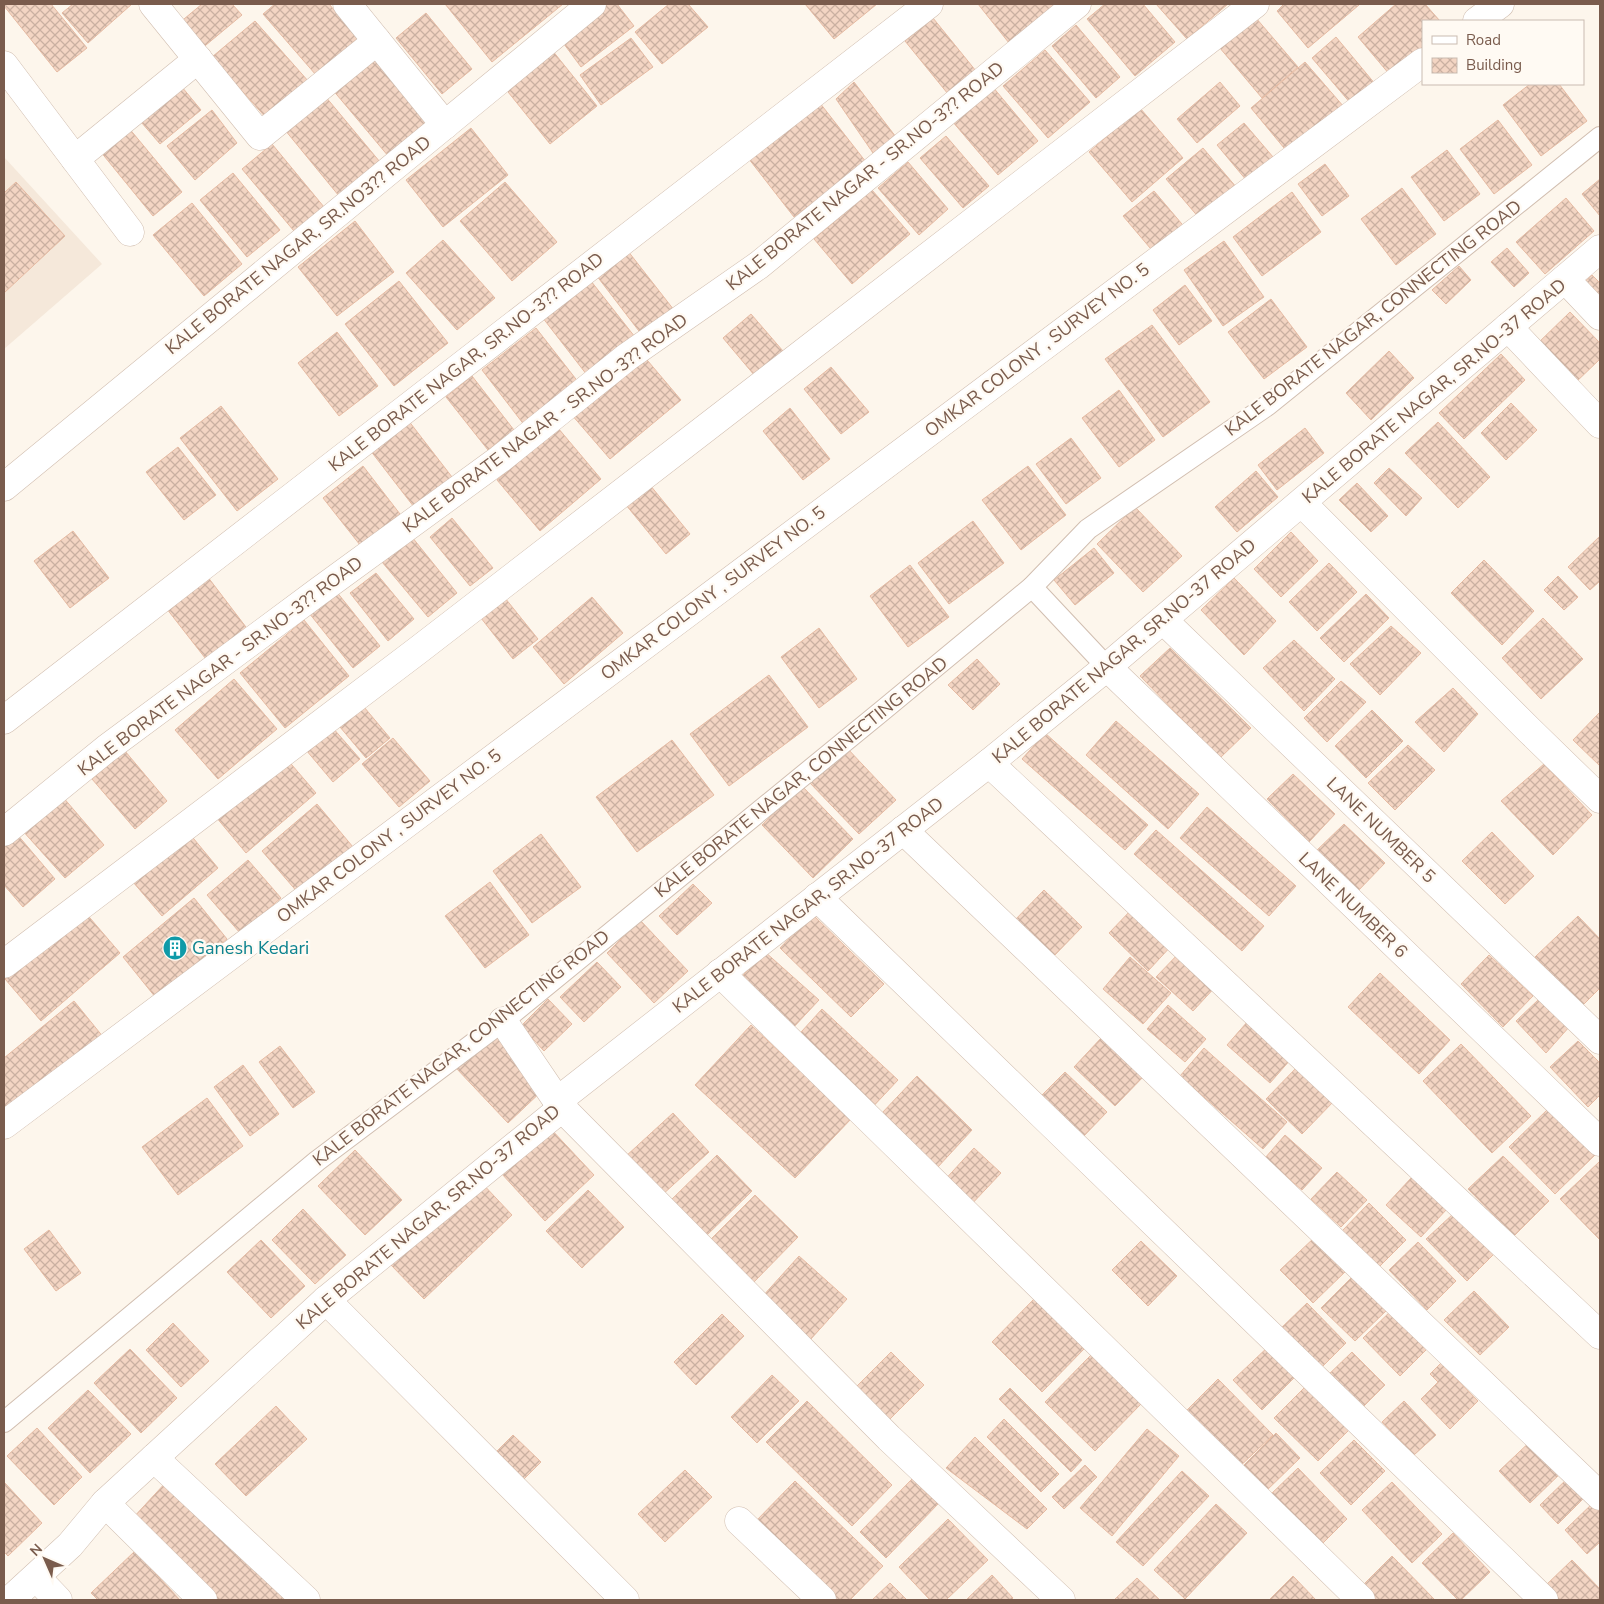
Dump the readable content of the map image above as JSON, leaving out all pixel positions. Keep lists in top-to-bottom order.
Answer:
{
  "streets": {
    "street": [
      "KALE BORATE NAGAR - SR.NO-3?? ROAD",
      "KALE BORATE NAGAR, SR.NO3?? ROAD",
      "OMKAR COLONY , SURVEY NO. 5",
      "KALE BORATE NAGAR, SR.NO-3?? ROAD",
      "KALE BORATE NAGAR, SR.NO-37 ROAD",
      "LANE NUMBER 5",
      "LANE NUMBER 6"
    ],
    "lane": ["KALE BORATE NAGAR, CONNECTING ROAD"]
  },
  "crossings": [
    ["KALE BORATE NAGAR, SR.NO-37 ROAD", "LANE NUMBER 5"],
    ["KALE BORATE NAGAR, SR.NO-37 ROAD", "LANE NUMBER 6"]
  ],
  "places": {
    "building": ["Ganesh Kedari"]
  },
  "legend": ["Road", "Building"],
  "north": "top left"
}
